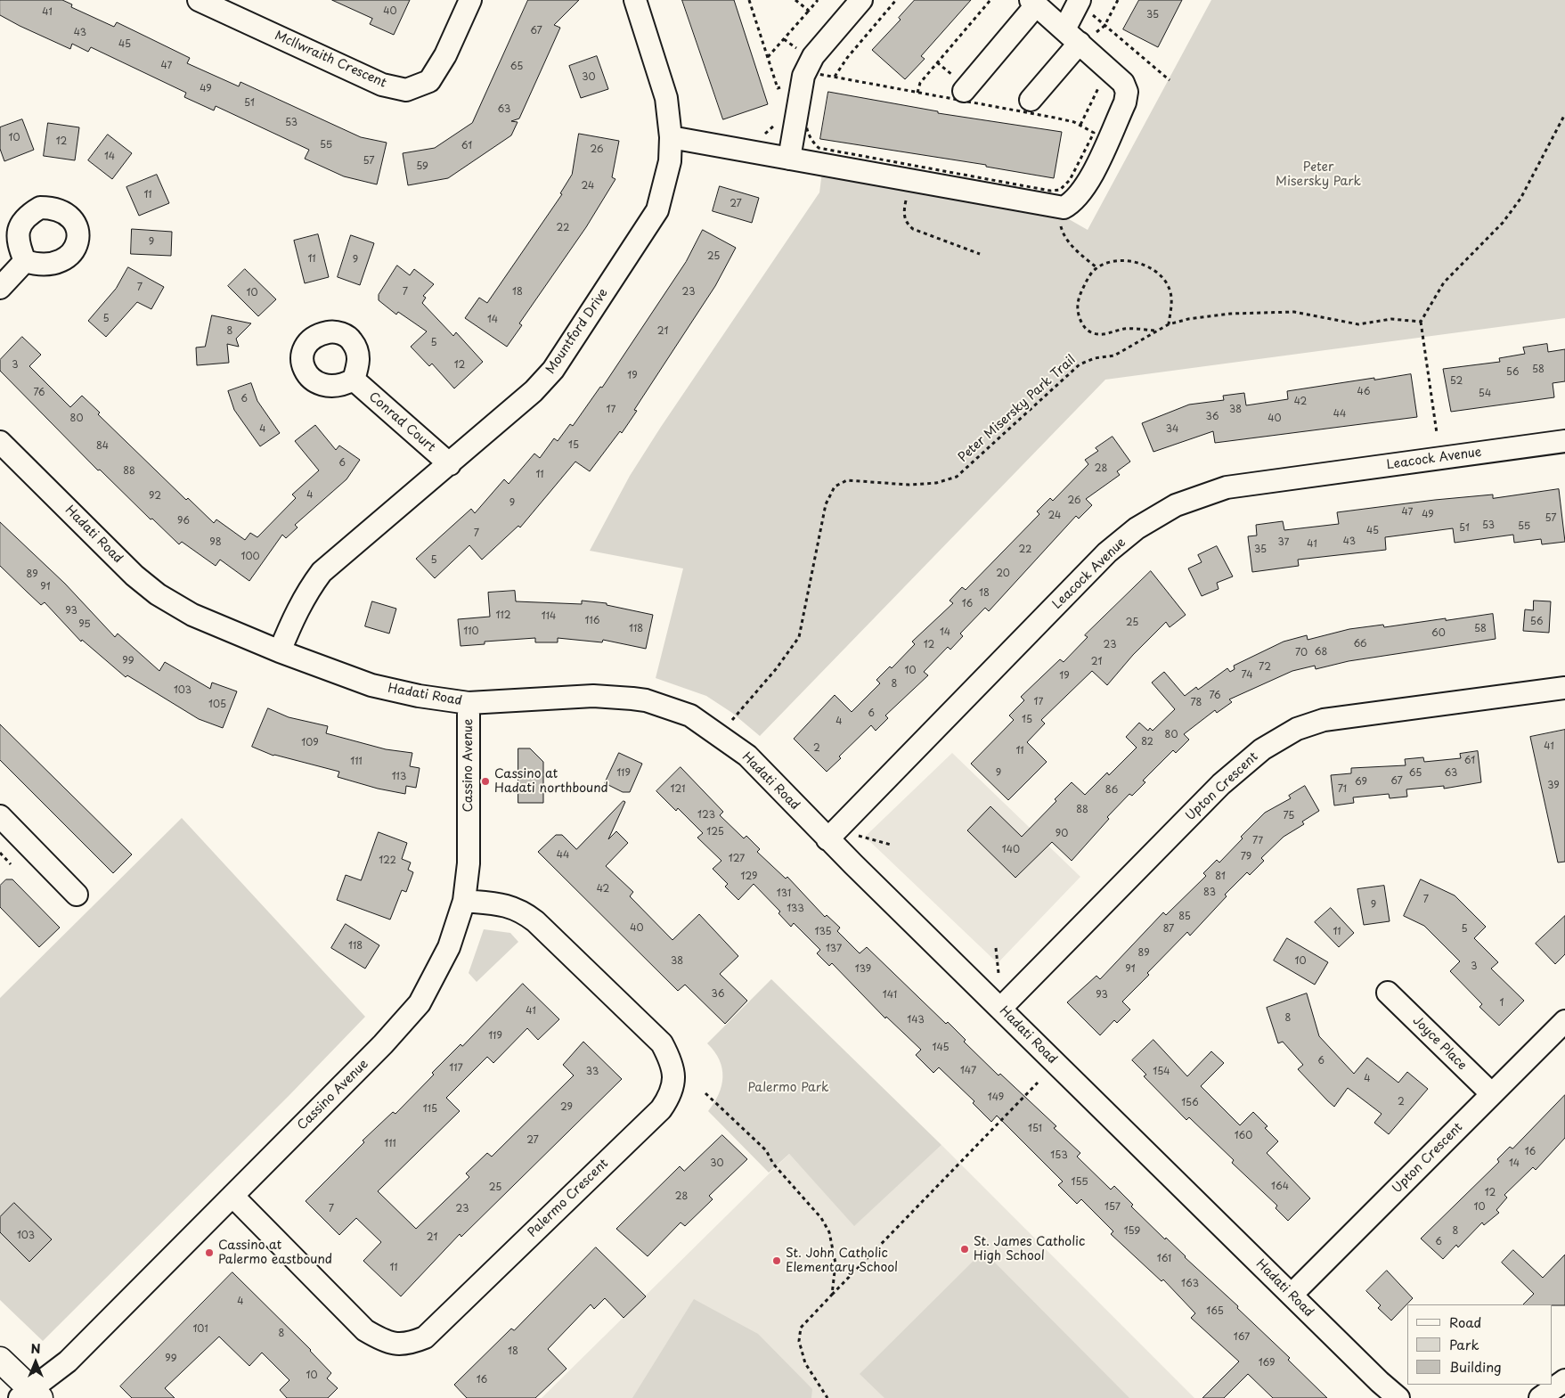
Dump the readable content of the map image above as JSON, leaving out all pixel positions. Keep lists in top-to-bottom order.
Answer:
{
  "streets": {
    "street": [
      "McIlwraith Crescent",
      "Mountford Drive",
      "Conrad Court",
      "Leacock Avenue",
      "Hadati Road",
      "Cassino Avenue",
      "Upton Crescent",
      "Joyce Place",
      "Palermo Crescent"
    ],
    "path": ["Peter Misersky Park Trail"]
  },
  "crossings": [
    ["Mountford Drive", "Conrad Court"],
    ["Mountford Drive", "Hadati Road"],
    ["Leacock Avenue", "Hadati Road"],
    ["Hadati Road", "Cassino Avenue"],
    ["Hadati Road", "Upton Crescent"],
    ["Cassino Avenue", "Palermo Crescent"],
    ["Upton Crescent", "Joyce Place"]
  ],
  "parks": ["Peter Misersky Park", "Palermo Park"],
  "places": [
    "Cassino at Hadati northbound",
    "St. James Catholic High School",
    "Cassino at Palermo eastbound",
    "St. John Catholic Elementary School"
  ],
  "house_numbers": [
    "40",
    "41",
    "35",
    "67",
    "43",
    "45",
    "47",
    "65",
    "30",
    "49",
    "51",
    "63",
    "53",
    "10",
    "12",
    "55",
    "61",
    "26",
    "14",
    "57",
    "59",
    "24",
    "11",
    "27",
    "22",
    "9",
    "25",
    "11",
    "9",
    "7",
    "7",
    "18",
    "23",
    "10",
    "5",
    "14",
    "8",
    "21",
    "5",
    "3",
    "12",
    "58",
    "56",
    "19",
    "52",
    "46",
    "76",
    "54",
    "6",
    "42",
    "17",
    "38",
    "44",
    "36",
    "80",
    "40",
    "4",
    "34",
    "15",
    "84",
    "6",
    "28",
    "88",
    "11",
    "4",
    "92",
    "26",
    "9",
    "47",
    "49",
    "24",
    "57",
    "96",
    "53",
    "55",
    "51",
    "45",
    "7",
    "43",
    "98",
    "37",
    "41",
    "22",
    "35",
    "100",
    "5",
    "20",
    "89",
    "91",
    "18",
    "16",
    "93",
    "112",
    "114",
    "116",
    "56",
    "25",
    "95",
    "118",
    "58",
    "110",
    "14",
    "60",
    "66",
    "12",
    "23",
    "68",
    "70",
    "99",
    "21",
    "72",
    "10",
    "74",
    "19",
    "8",
    "103",
    "76",
    "17",
    "78",
    "105",
    "6",
    "15",
    "4",
    "80",
    "82",
    "109",
    "41",
    "2",
    "11",
    "61",
    "111",
    "119",
    "9",
    "65",
    "63",
    "113",
    "67",
    "69",
    "39",
    "121",
    "71",
    "86",
    "88",
    "123",
    "75",
    "125",
    "90",
    "77",
    "140",
    "44",
    "79",
    "127",
    "122",
    "129",
    "81",
    "42",
    "83",
    "131",
    "7",
    "9",
    "133",
    "85",
    "40",
    "87",
    "5",
    "135",
    "11",
    "118",
    "137",
    "89",
    "38",
    "10",
    "3",
    "139",
    "91",
    "36",
    "141",
    "93",
    "1",
    "41",
    "8",
    "143",
    "119",
    "145",
    "6",
    "117",
    "147",
    "33",
    "154",
    "4",
    "149",
    "2",
    "156",
    "29",
    "115",
    "151",
    "160",
    "27",
    "111",
    "16",
    "153",
    "30",
    "14",
    "155",
    "164",
    "25",
    "12",
    "28",
    "157",
    "10",
    "7",
    "23",
    "159",
    "8",
    "103",
    "21",
    "6",
    "161",
    "11",
    "163",
    "4",
    "165",
    "101",
    "8",
    "167",
    "18",
    "99",
    "169",
    "10",
    "16"
  ],
  "legend": ["Road", "Park", "Building"],
  "north": "top"
}
